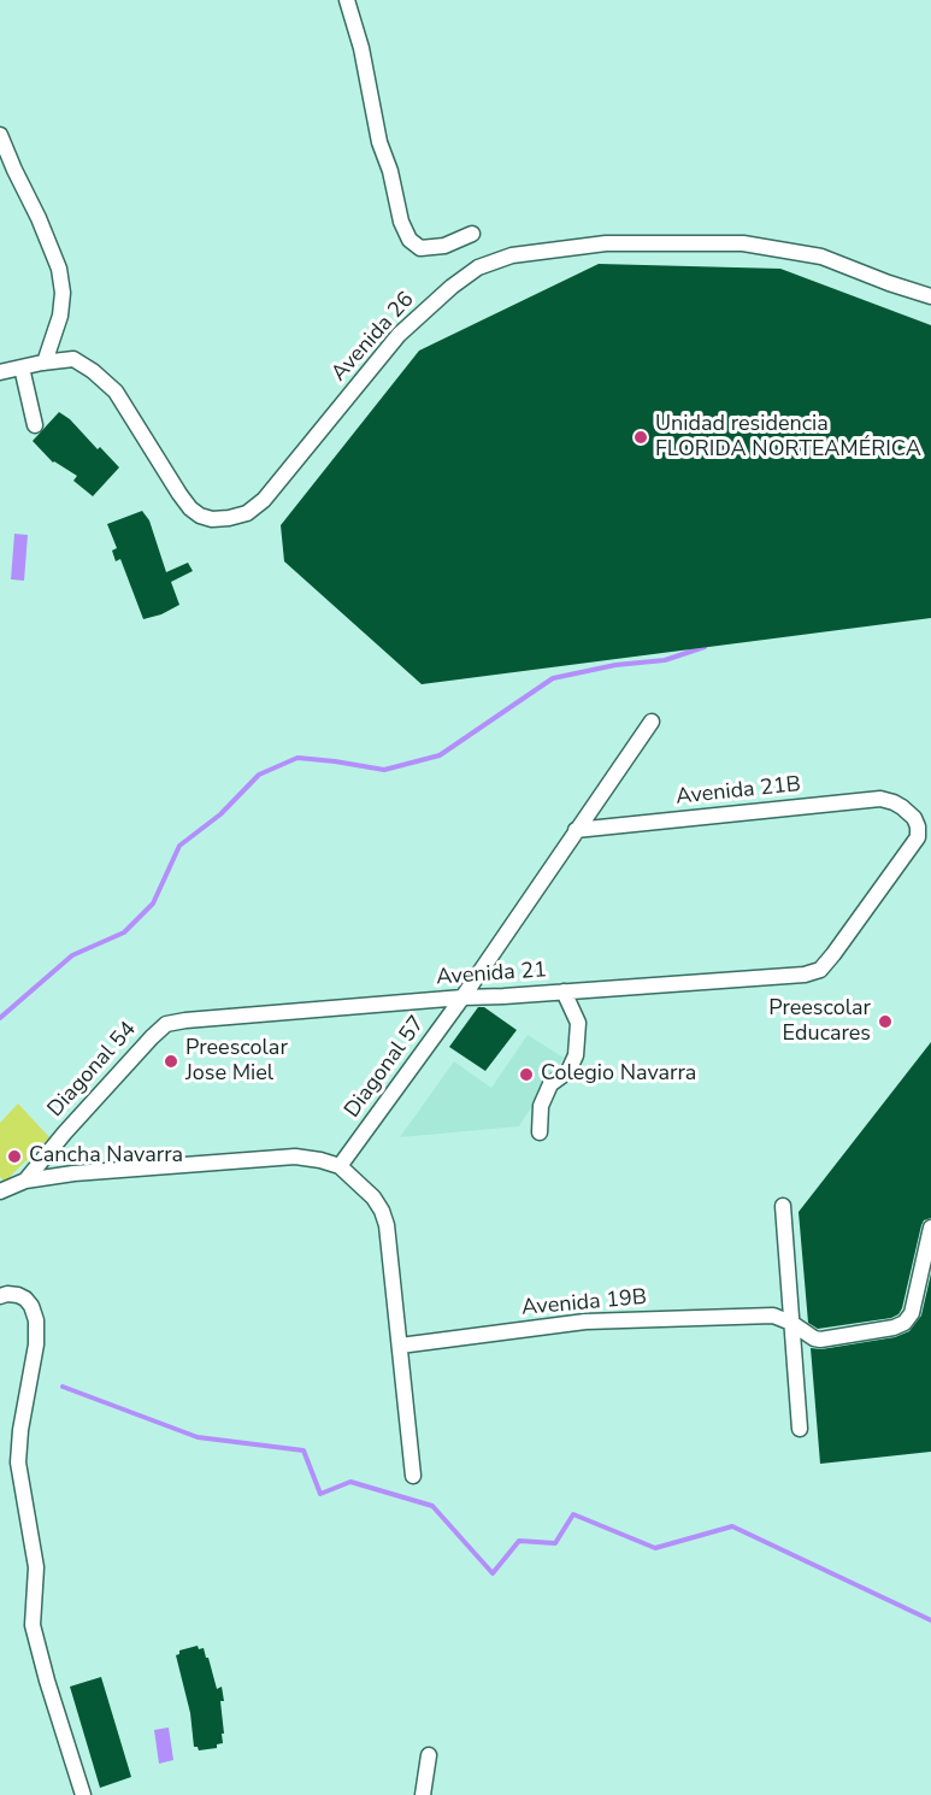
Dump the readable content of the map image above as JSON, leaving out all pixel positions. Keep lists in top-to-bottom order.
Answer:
{
  "streets": {
    "street": [
      "Avenida 26",
      "Avenida 21B",
      "Avenida 21",
      "Diagonal 57",
      "Diagonal 54",
      "Avenida 19B"
    ]
  },
  "crossings": [
    ["Avenida 21B", "Avenida 21"],
    ["Avenida 21B", "Diagonal 57"],
    ["Avenida 21", "Diagonal 57"],
    ["Avenida 21", "Diagonal 54"]
  ],
  "places": [
    "Unidad residencia FLORIDA NORTEAMÉRICA",
    "Preescolar Educares",
    "Preescolar Jose Miel",
    "Colegio Navarra",
    "Cancha Navarra"
  ]
}
